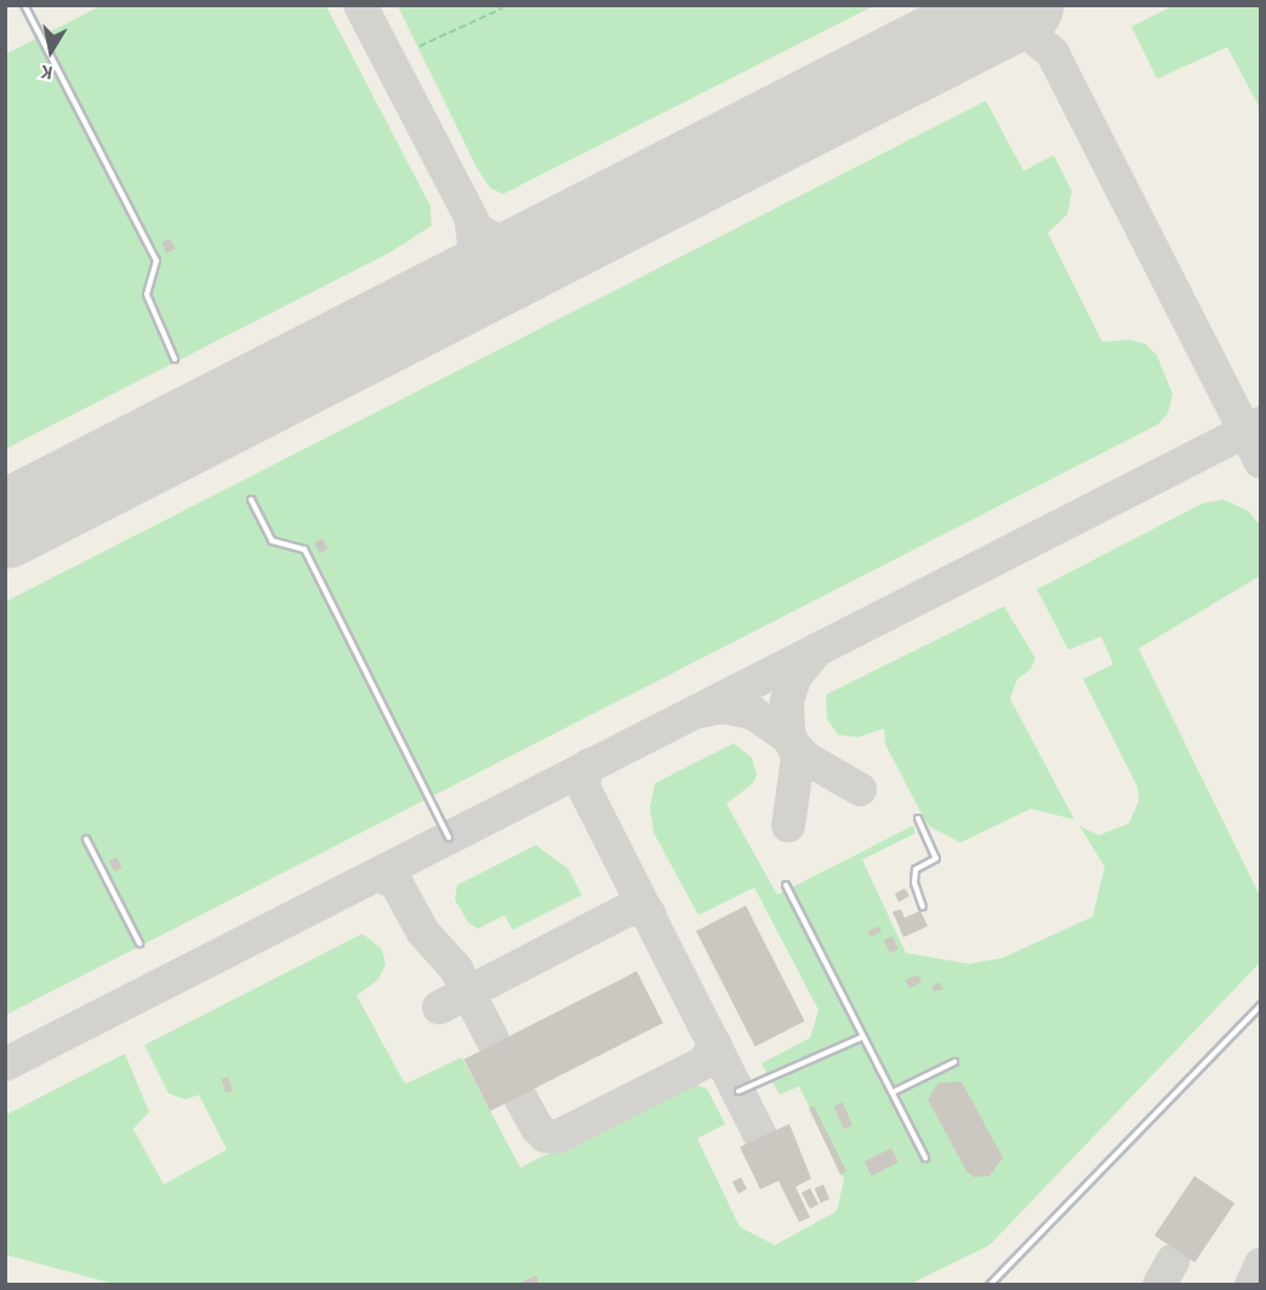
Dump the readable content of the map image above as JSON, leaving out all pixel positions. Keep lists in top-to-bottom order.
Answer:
{
  "north": "bottom"
}
